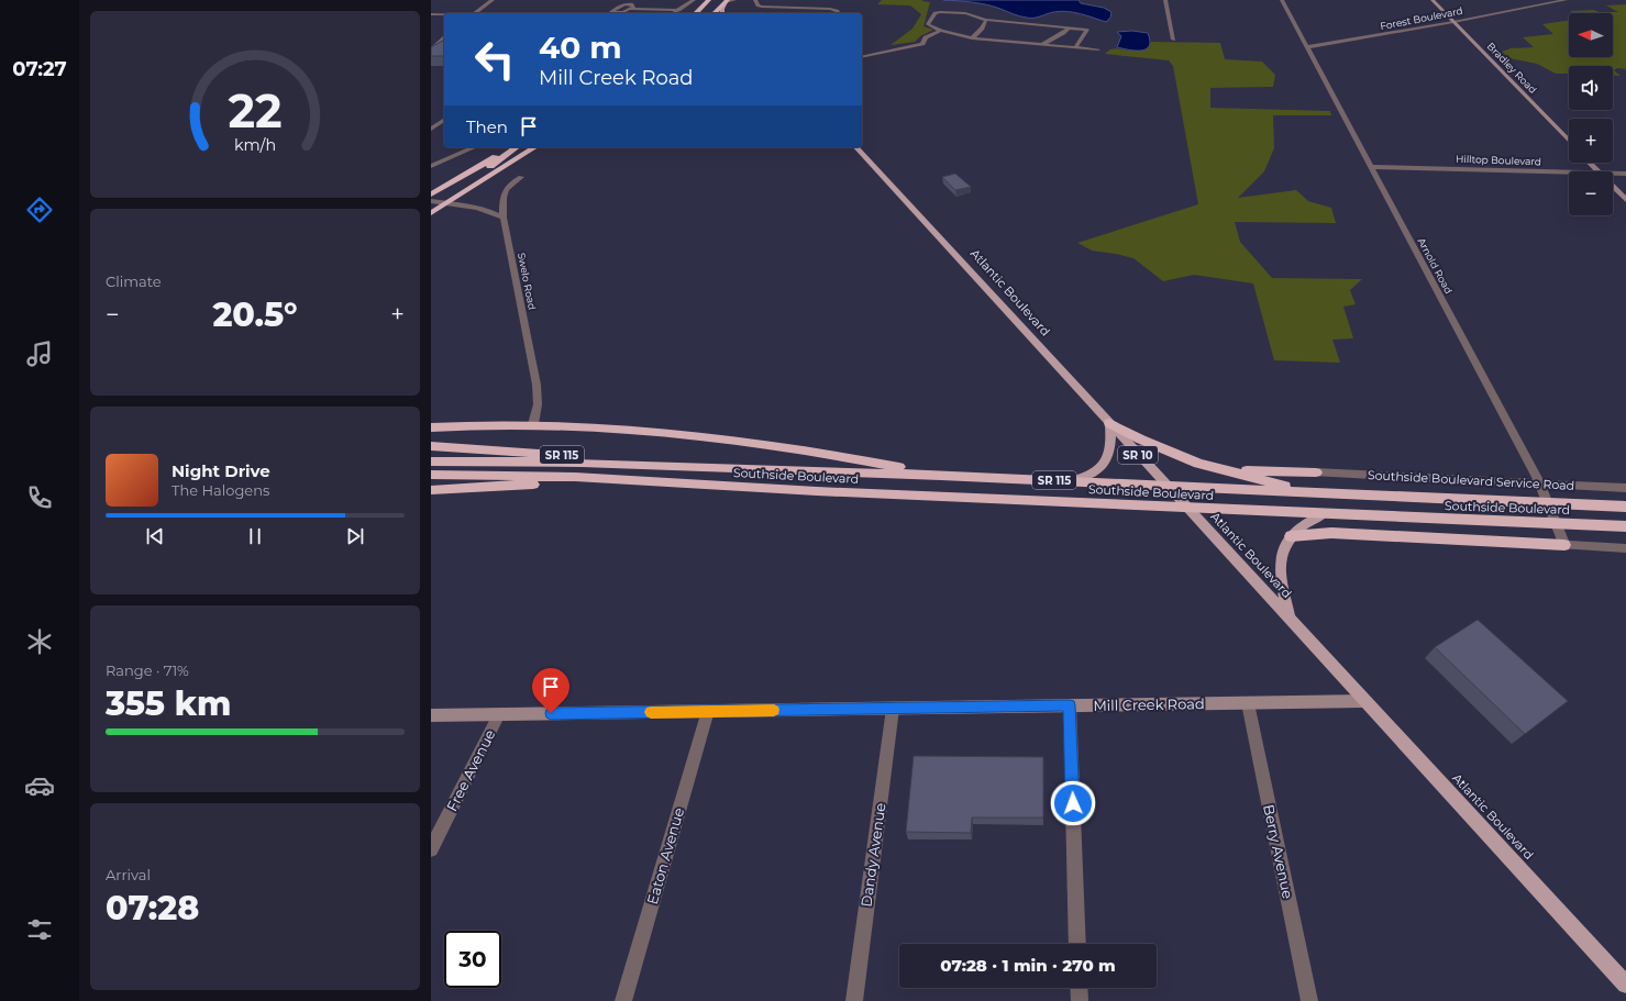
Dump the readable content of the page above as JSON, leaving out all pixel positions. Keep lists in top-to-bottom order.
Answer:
{
  "streets": {
    "highway": ["SR 115", "Southside Boulevard"],
    "main road": ["Atlantic Boulevard", "SR 10"],
    "street": [
      "Forest Boulevard",
      "Bradley Road",
      "Hilltop Boulevard",
      "Arnold Road",
      "Swelo Road",
      "Southside Boulevard Service Road",
      "Mill Creek Road",
      "Free Avenue",
      "Berry Avenue",
      "Dandy Avenue",
      "Eaton Avenue"
    ]
  },
  "crossings": [
    ["Forest Boulevard", "Bradley Road"],
    ["Forest Boulevard", "Arnold Road"],
    ["Hilltop Boulevard", "Arnold Road"],
    ["Arnold Road", "Southside Boulevard"],
    ["Arnold Road", "Southside Boulevard Service Road"],
    ["Atlantic Boulevard", "Southside Boulevard"],
    ["Atlantic Boulevard", "Mill Creek Road"],
    ["SR 115", "Southside Boulevard"],
    ["Mill Creek Road", "Free Avenue"],
    ["Mill Creek Road", "Berry Avenue"],
    ["Mill Creek Road", "Dandy Avenue"],
    ["Mill Creek Road", "Eaton Avenue"]
  ],
  "north": "left",
  "page": {
    "tabs": "07:27",
    "map_buttons": ["+", "−"],
    "turn": ["40 m", "Mill Creek Road"],
    "then": "Then",
    "tile": [
      "Climate",
      ["Range · 71%", "355 km"],
      ["Arrival", "07:28"]
    ],
    "heat": ["−", "20.5°", "+"],
    "song": ["Night Drive", "The Halogens"],
    "limit": "30",
    "trip": "07:28 · 1 min · 270 m",
    "gauge": ["22", "km/h"]
  }
}
